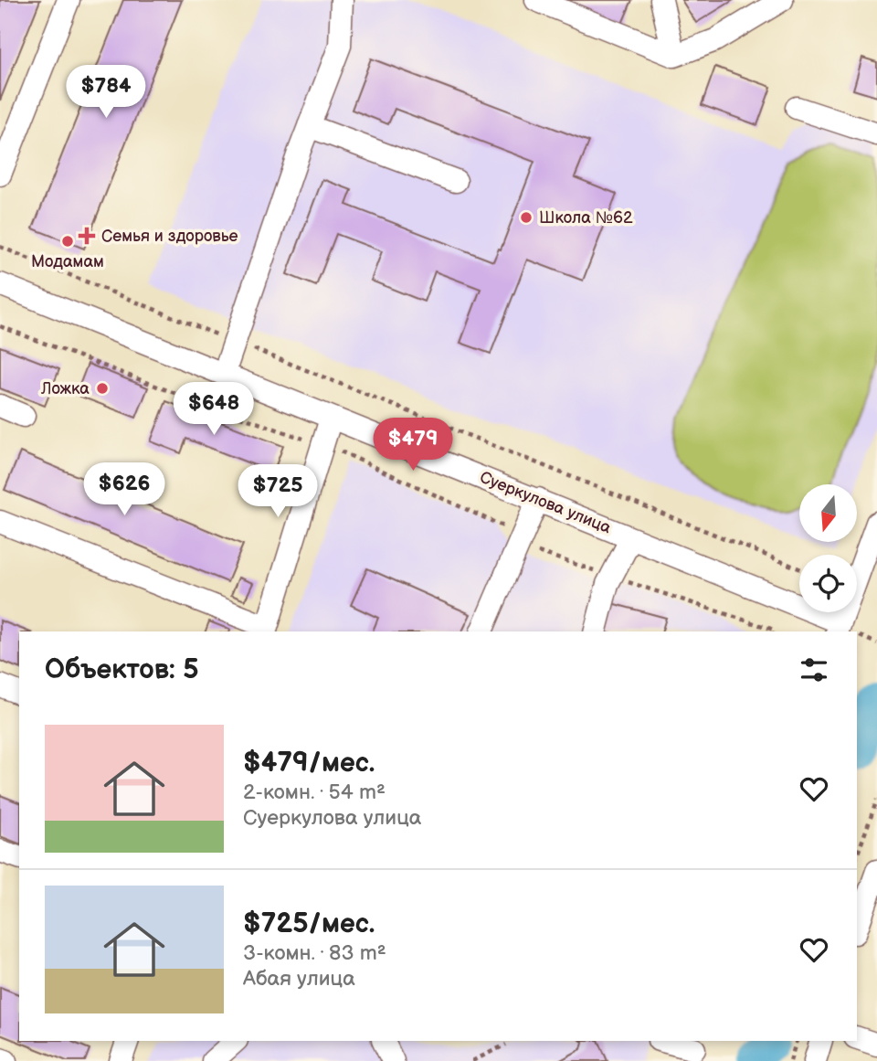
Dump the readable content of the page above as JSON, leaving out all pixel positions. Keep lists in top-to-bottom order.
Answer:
{
  "streets": {
    "street": ["Суеркулова улица"]
  },
  "places": {
    "other": ["Школа №62", "Модамам", "Ложка"],
    "health": ["Семья и здоровье"]
  },
  "north": "bottom",
  "page": {
    "price": [
      "$784",
      "$648",
      "$479",
      "$626",
      "$725"
    ],
    "heading": "Объектов: 5",
    "list": [
      {
        "name": "$479/мес.",
        "note": "2-комн. · 54 m² · Суеркулова улица"
      },
      {
        "name": "$725/мес.",
        "note": "3-комн. · 83 m² · Абая улица"
      }
    ]
  }
}
